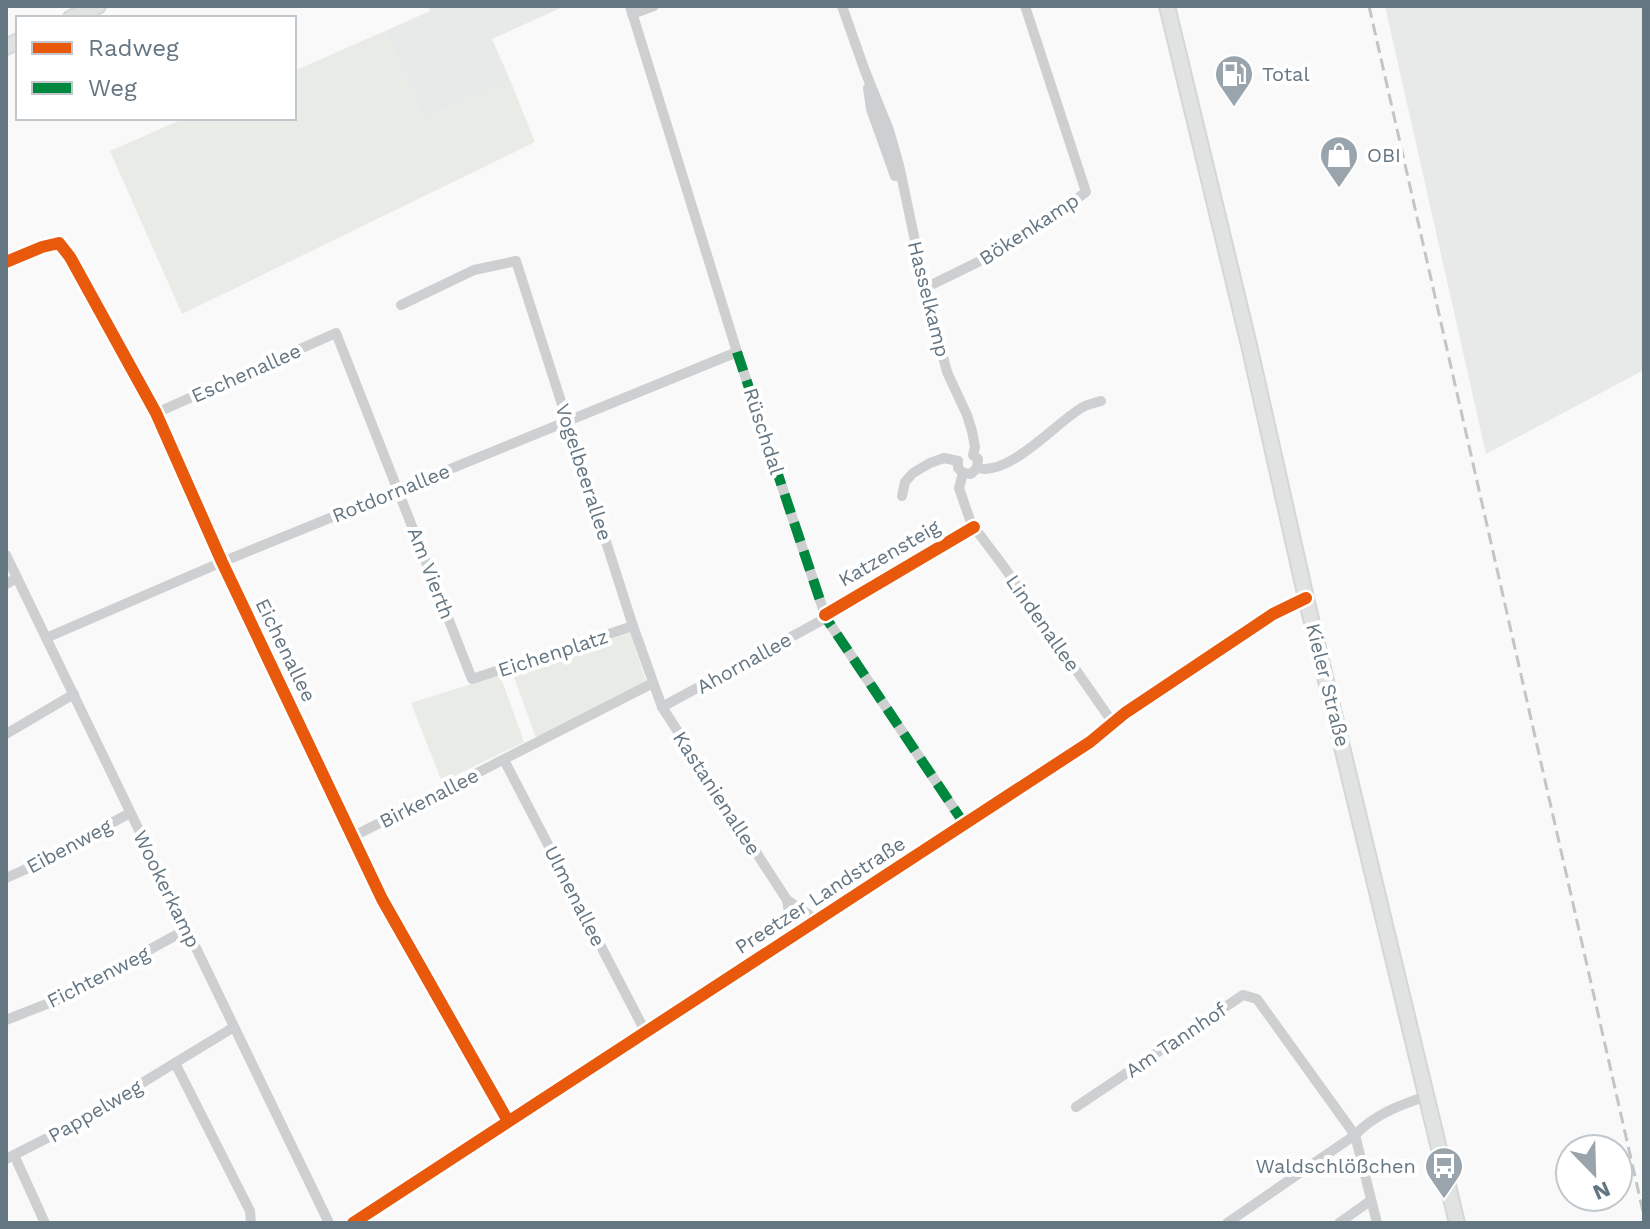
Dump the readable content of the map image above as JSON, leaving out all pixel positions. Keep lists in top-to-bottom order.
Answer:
{
  "streets": {
    "main road": ["Kieler Straße"],
    "street": [
      "Bökenkamp",
      "Hasselkamp",
      "Eschenallee",
      "Rüschdal",
      "Vogelbeerallee",
      "Rotdornallee",
      "Am Vierth",
      "Lindenallee",
      "Eichenallee",
      "Eichenplatz",
      "Ahornallee",
      "Kastanienallee",
      "Birkenallee",
      "Eibenweg",
      "Wookerkamp",
      "Preetzer Landstraße",
      "Ulmenallee",
      "Fichtenweg",
      "Am Tannhof",
      "Pappelweg"
    ],
    "cycle path": ["Katzensteig"]
  },
  "crossings": [
    ["Bökenkamp", "Hasselkamp"],
    ["Hasselkamp", "Lindenallee"],
    ["Eschenallee", "Am Vierth"],
    ["Eschenallee", "Eichenallee"],
    ["Rüschdal", "Rotdornallee"],
    ["Rüschdal", "Ahornallee"],
    ["Rüschdal", "Preetzer Landstraße"],
    ["Vogelbeerallee", "Rotdornallee"],
    ["Vogelbeerallee", "Eichenplatz"],
    ["Vogelbeerallee", "Kastanienallee"],
    ["Rotdornallee", "Am Vierth"],
    ["Rotdornallee", "Eichenallee"],
    ["Rotdornallee", "Wookerkamp"],
    ["Am Vierth", "Eichenplatz"],
    ["Lindenallee", "Preetzer Landstraße"],
    ["Eichenallee", "Birkenallee"],
    ["Eichenallee", "Preetzer Landstraße"],
    ["Ahornallee", "Kastanienallee"],
    ["Kieler Straße", "Preetzer Landstraße"],
    ["Kastanienallee", "Preetzer Landstraße"],
    ["Birkenallee", "Ulmenallee"],
    ["Eibenweg", "Wookerkamp"],
    ["Wookerkamp", "Fichtenweg"],
    ["Wookerkamp", "Pappelweg"],
    ["Preetzer Landstraße", "Ulmenallee"]
  ],
  "places": {
    "fuel station": ["Total"],
    "shop": ["OBI"],
    "bus stop": ["Waldschlößchen"]
  },
  "legend": ["Radweg", "Weg"],
  "north": "bottom right"
}
